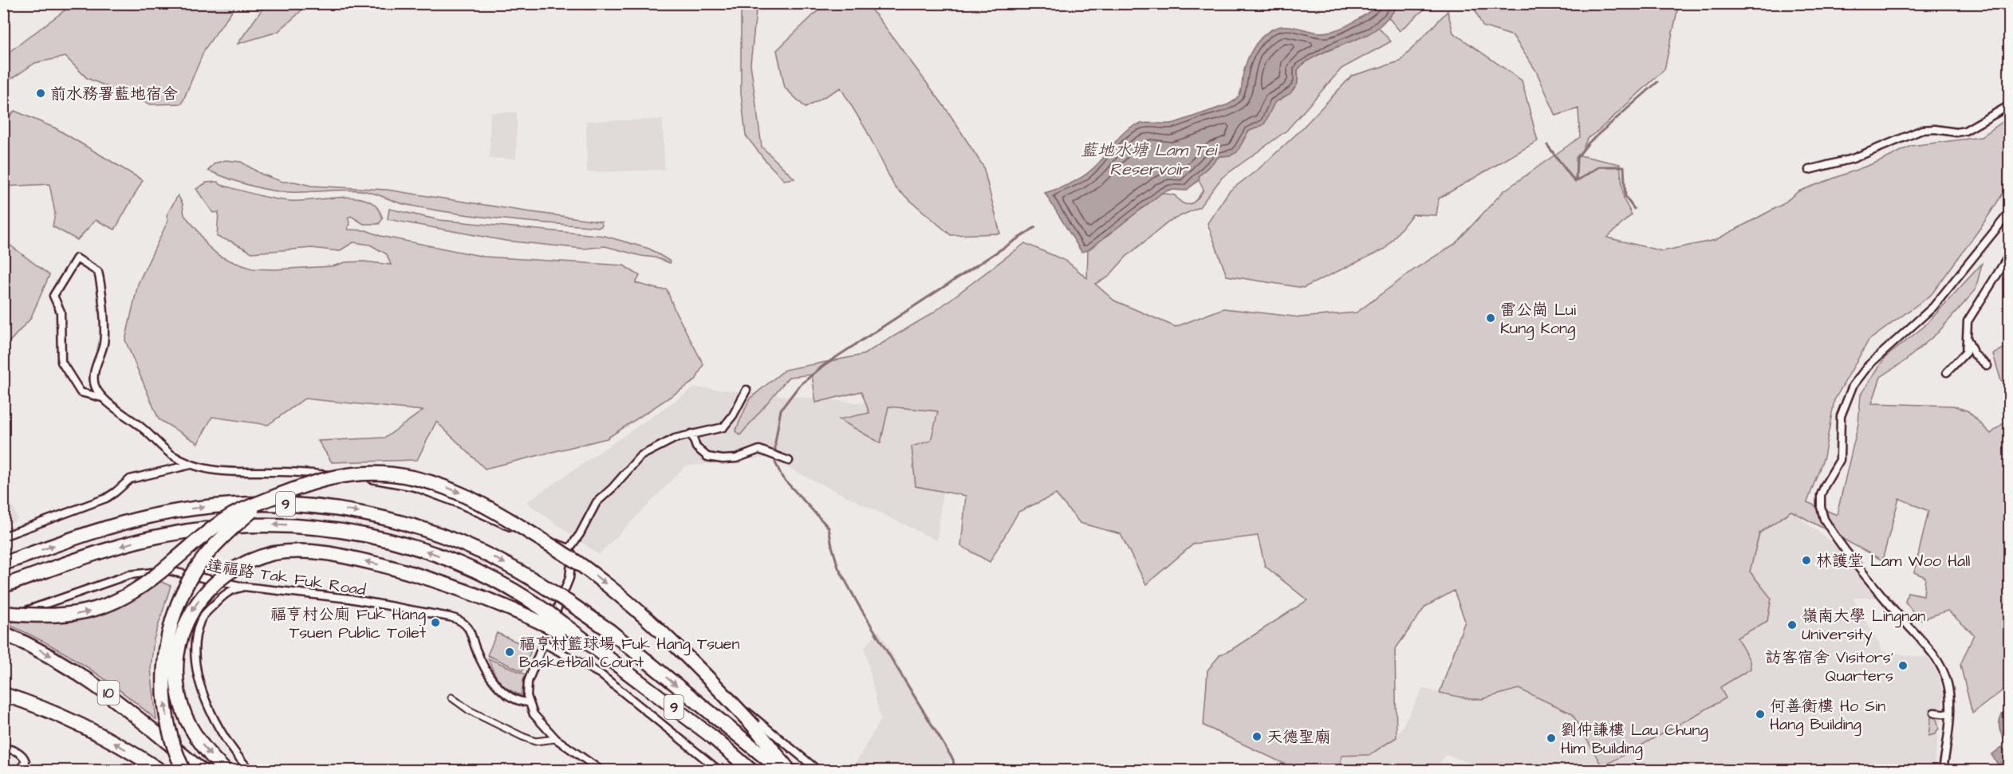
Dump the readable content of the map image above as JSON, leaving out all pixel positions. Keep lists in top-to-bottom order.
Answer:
{
  "streets": {
    "highway": ["9", "10"],
    "street": ["達福路 Tak Fuk Road"]
  },
  "water": ["藍地水塘 Lam Tei Reservoir"],
  "places": [
    "前水務署藍地宿舍",
    "雷公崗 Lui Kung Kong",
    "林護堂 Lam Woo Hall",
    "福亨村公廁 Fuk Hang Tsuen Public Toilet",
    "嶺南大學 Lingnan University",
    "福亨村籃球場 Fuk Hang Tsuen Basketball Court",
    "訪客宿舍 Visitors' Quarters",
    "何善衡樓 Ho Sin Hang Building",
    "天德聖廟",
    "劉仲謙樓 Lau Chung Him Building"
  ]
}
